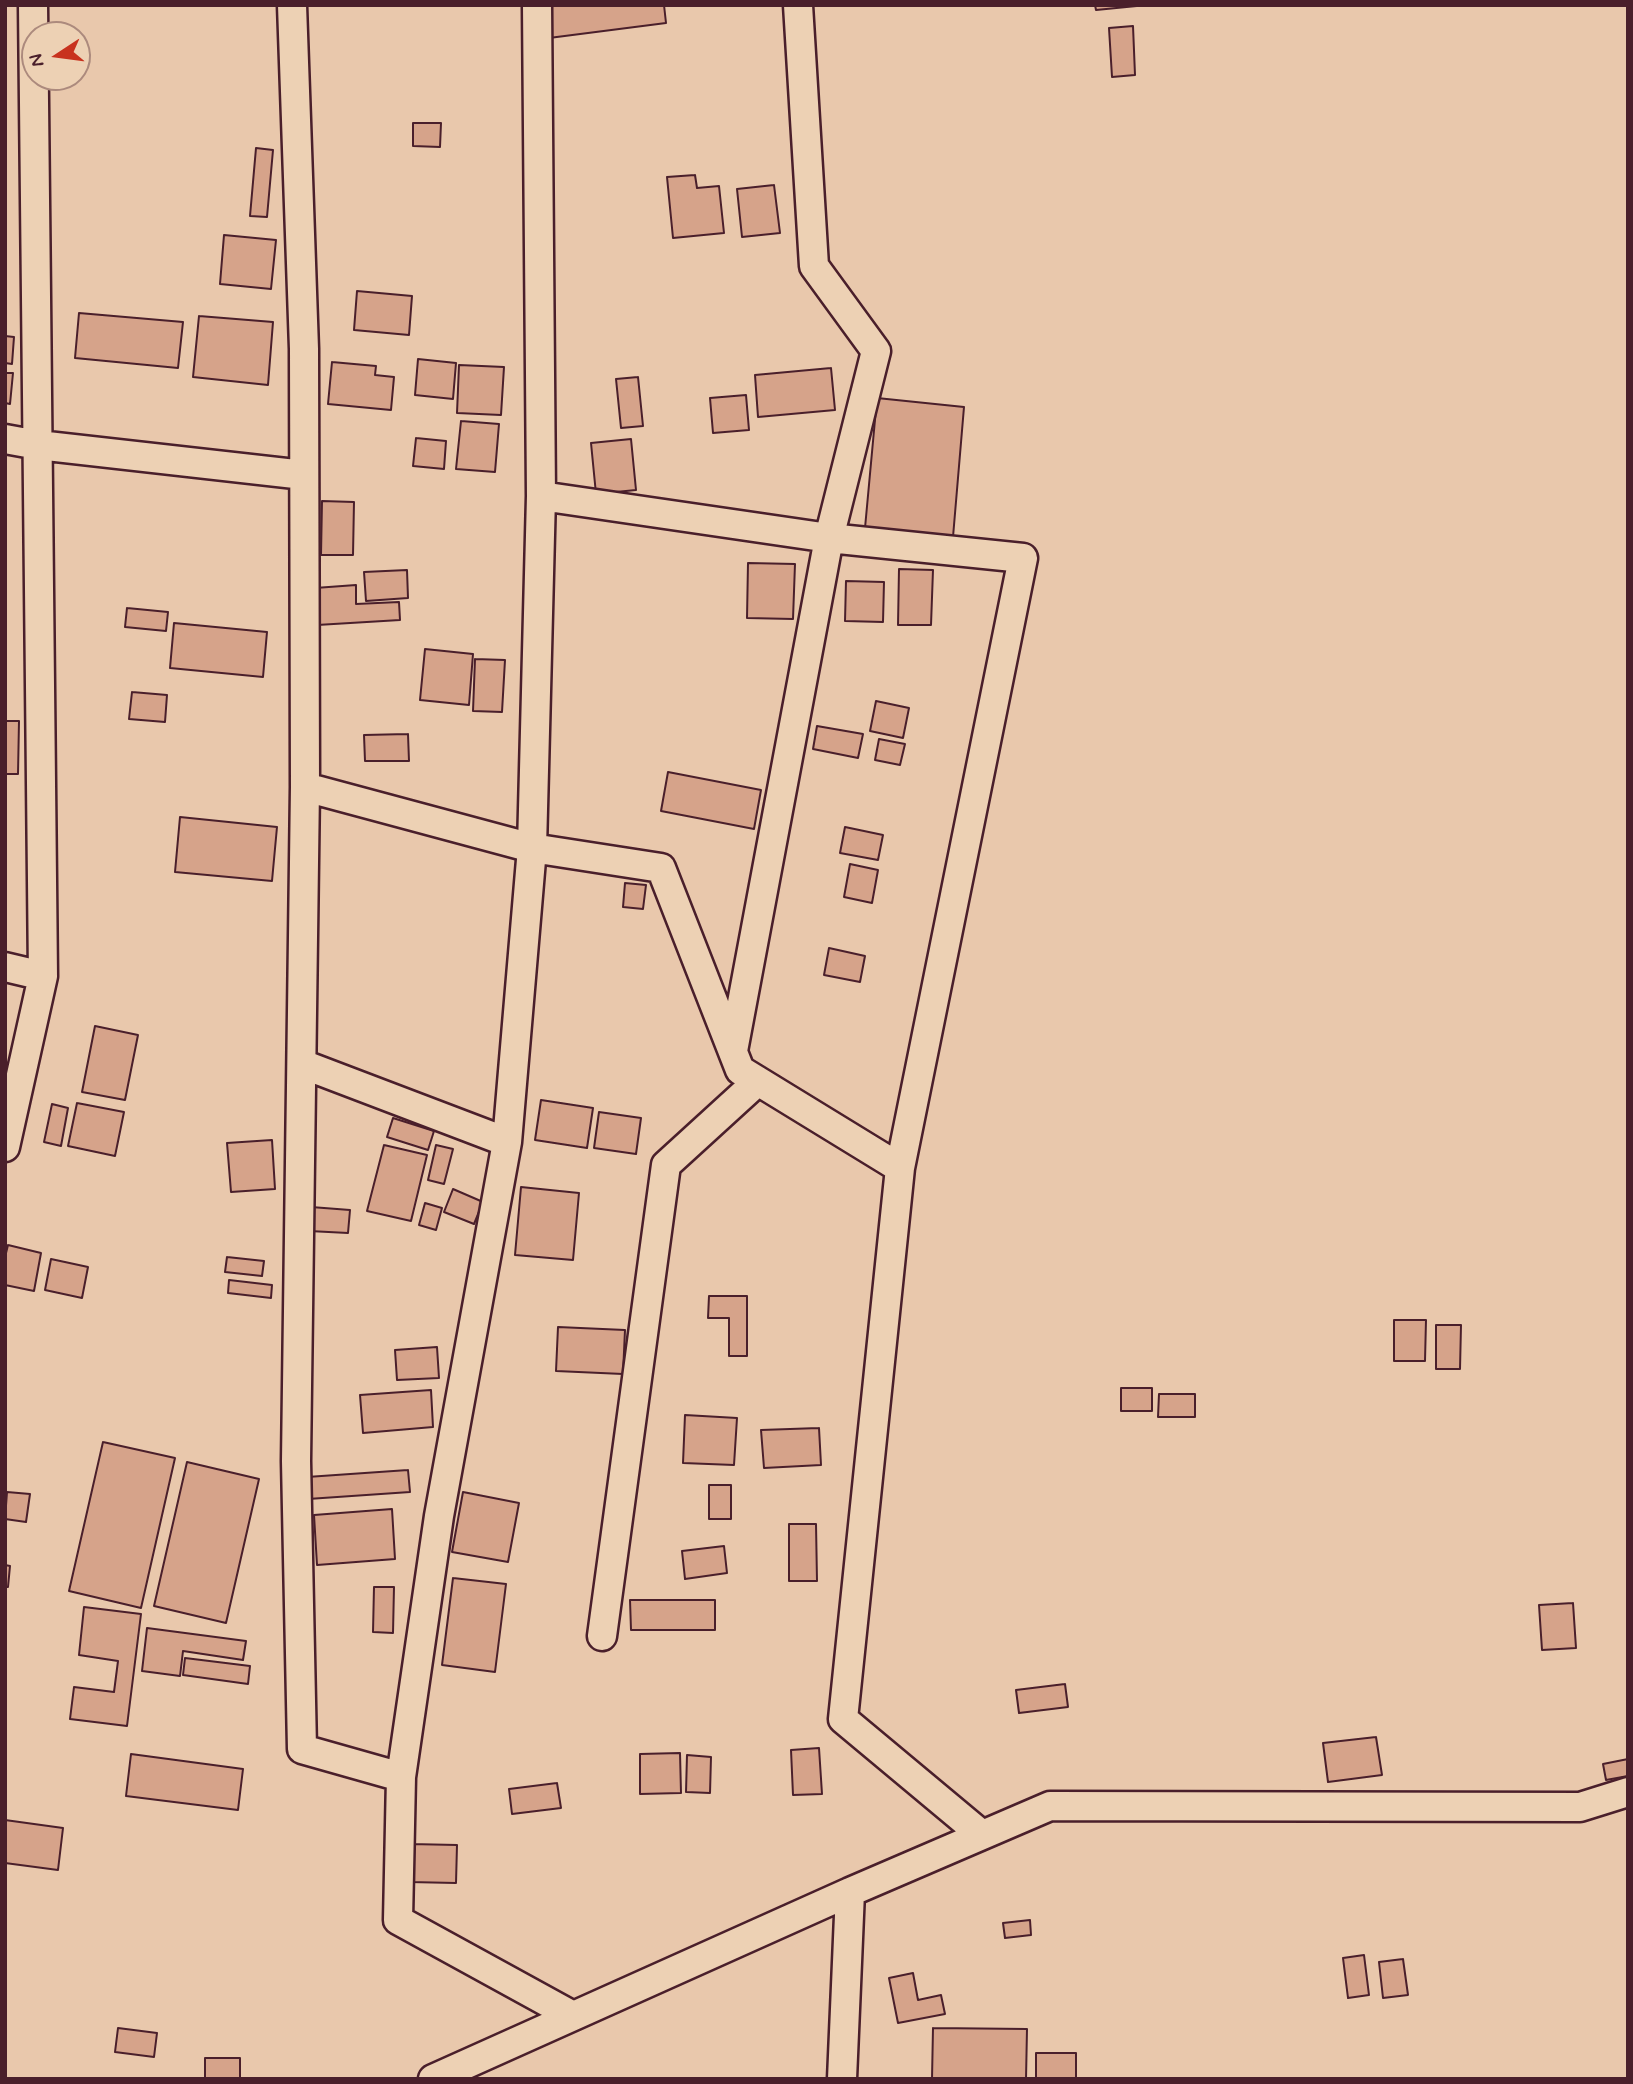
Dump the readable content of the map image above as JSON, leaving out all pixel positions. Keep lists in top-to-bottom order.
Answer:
{
  "north": "left"
}
